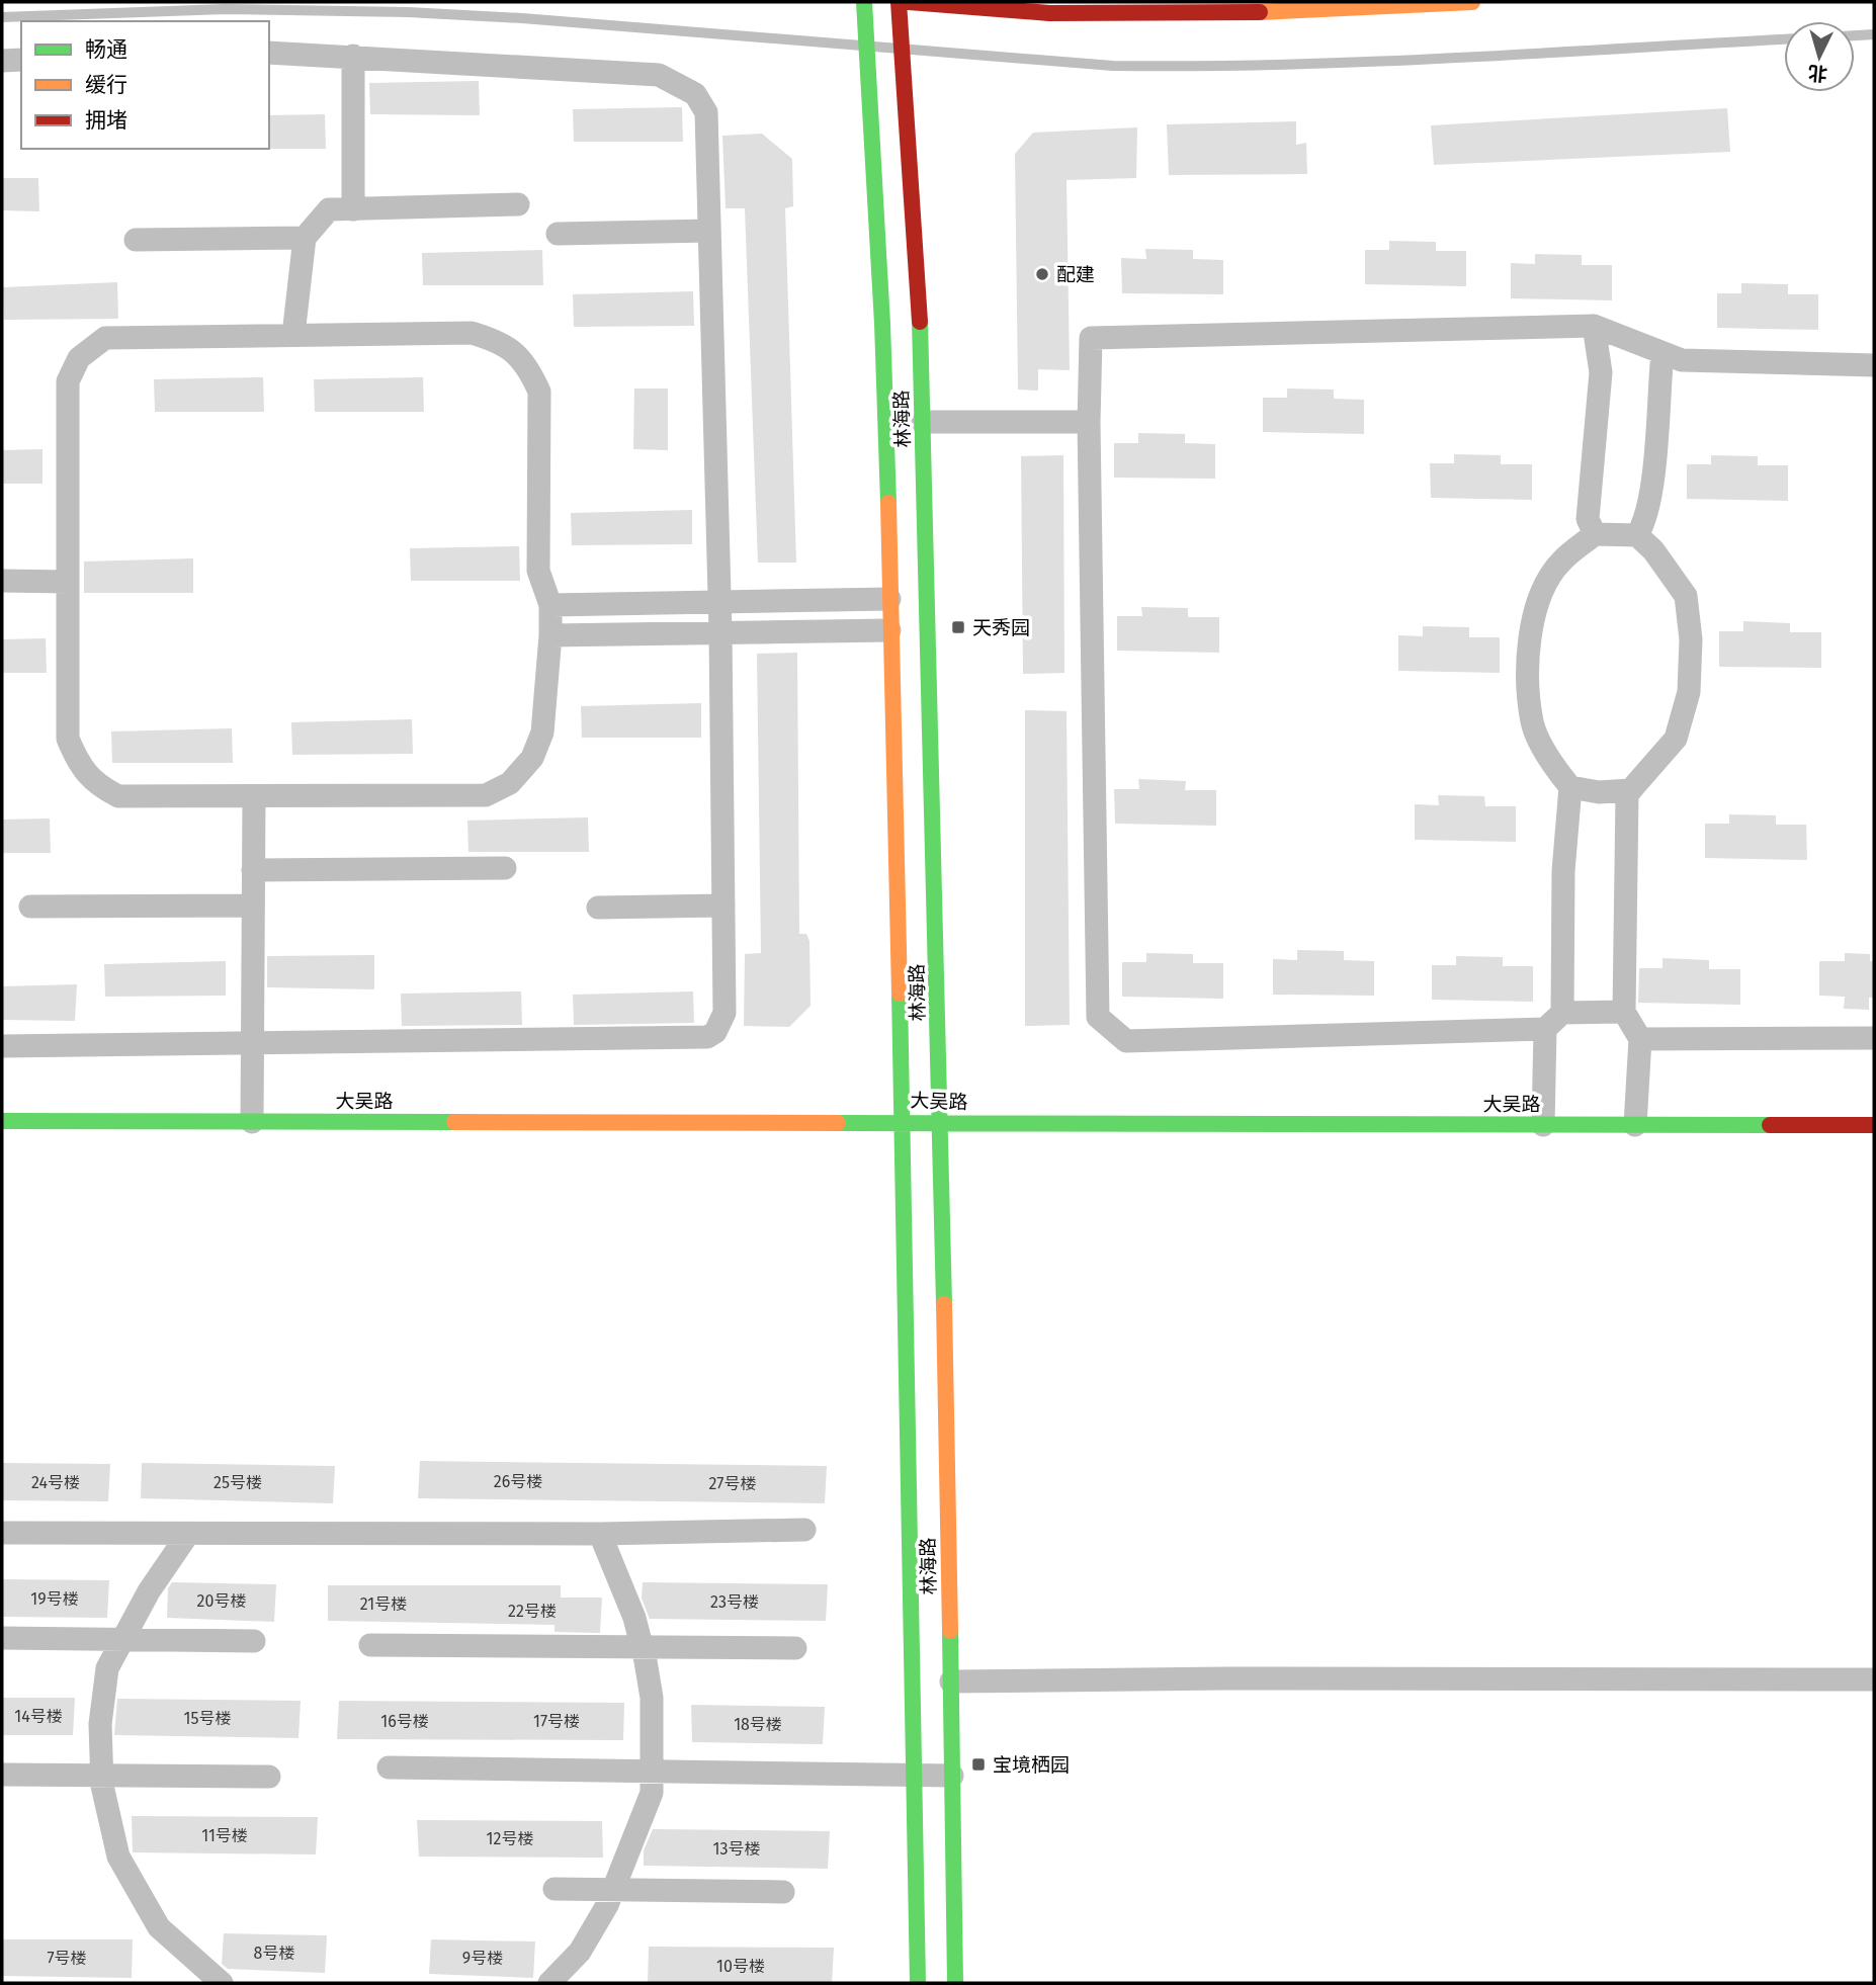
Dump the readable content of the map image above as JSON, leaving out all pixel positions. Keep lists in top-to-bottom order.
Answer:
{
  "streets": {
    "main road": ["林海路", "大吴路"]
  },
  "crossings": [
    ["林海路", "大吴路"]
  ],
  "places": {
    "other": ["配建"],
    "transit": ["天秀园", "宝境栖园"]
  },
  "house_numbers": [
    "26号楼",
    "24号楼",
    "25号楼",
    "27号楼",
    "19号楼",
    "20号楼",
    "23号楼",
    "21号楼",
    "22号楼",
    "14号楼",
    "15号楼",
    "16号楼",
    "17号楼",
    "18号楼",
    "11号楼",
    "12号楼",
    "13号楼",
    "8号楼",
    "7号楼",
    "9号楼",
    "10号楼"
  ],
  "legend": ["畅通", "缓行", "拥堵"],
  "north": "bottom"
}
